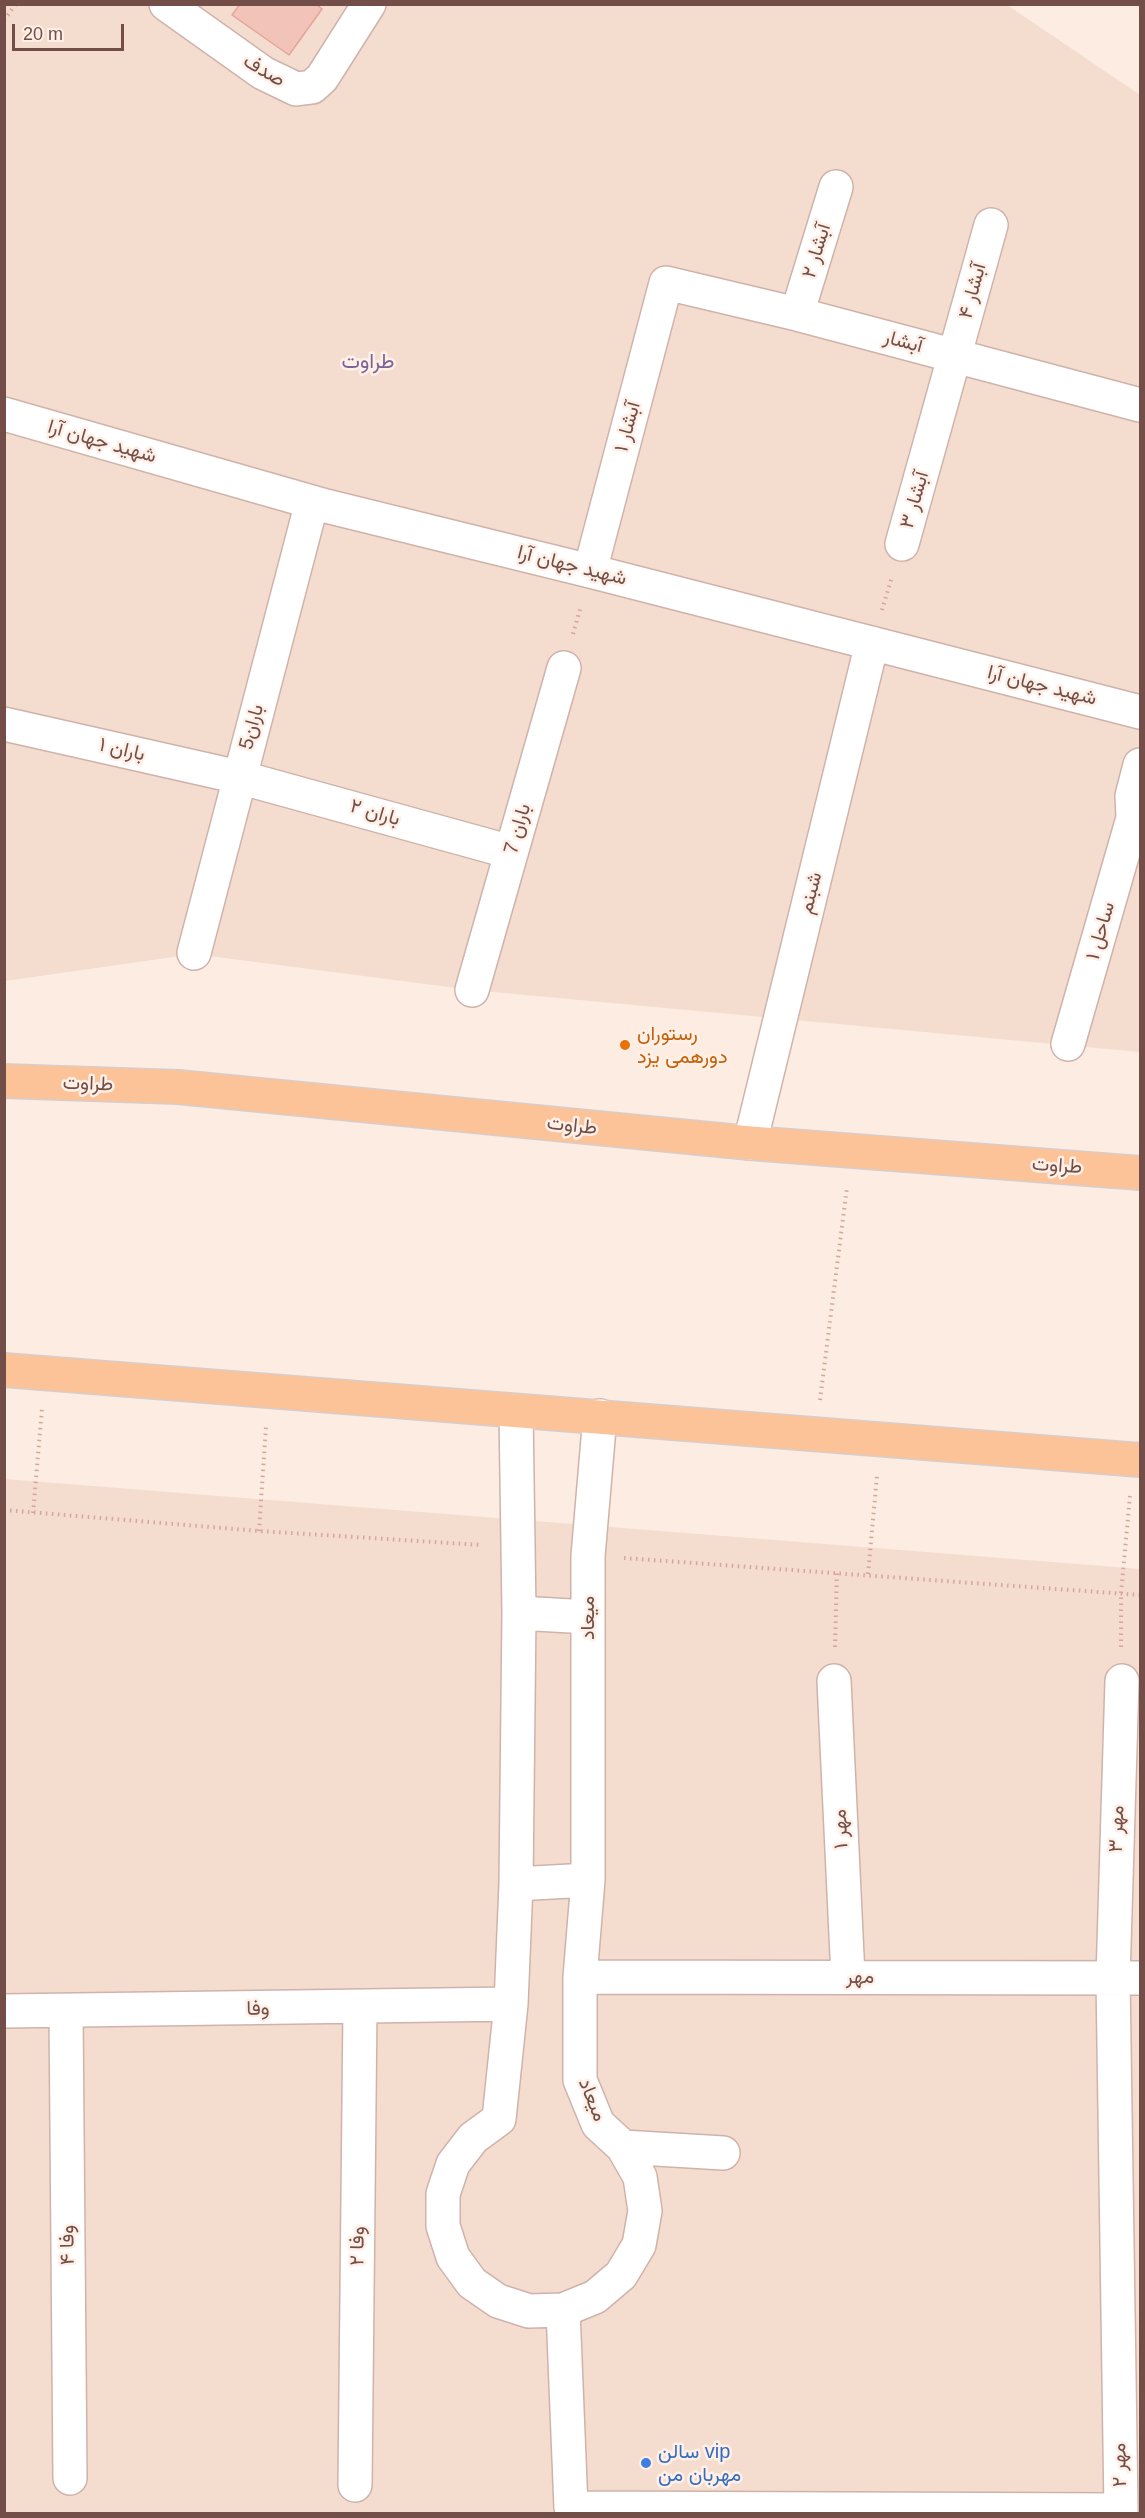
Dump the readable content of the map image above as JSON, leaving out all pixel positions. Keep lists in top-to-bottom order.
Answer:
{
  "streets": {
    "main road": ["طراوت"],
    "street": [
      "صدف",
      "آبشار ۲",
      "آبشار ۴",
      "آبشار",
      "آبشار ۱",
      "شهید جهان آرا",
      "آبشار ۳",
      "باران5",
      "باران ۱",
      "باران ۲",
      "باران 7",
      "شبنم",
      "ساحل ۱",
      "میعاد",
      "مهر ۱",
      "مهر ۳",
      "مهر",
      "وفا",
      "وفا ۴",
      "وفا ۲",
      "مهر ۲"
    ]
  },
  "crossings": [
    ["آبشار ۲", "آبشار"],
    ["آبشار ۴", "آبشار"],
    ["آبشار ۴", "آبشار ۳"],
    ["آبشار", "آبشار ۱"],
    ["آبشار", "آبشار ۳"],
    ["آبشار ۱", "شهید جهان آرا"],
    ["شهید جهان آرا", "آبشار ۳"],
    ["شهید جهان آرا", "باران5"],
    ["شهید جهان آرا", "شبنم"],
    ["آبشار ۳", "شبنم"],
    ["باران5", "باران ۱"],
    ["باران5", "باران ۲"],
    ["باران ۱", "باران ۲"],
    ["باران ۲", "باران 7"],
    ["شبنم", "طراوت"],
    ["میعاد", "مهر"],
    ["میعاد", "وفا"],
    ["میعاد", "مهر ۲"],
    ["مهر ۱", "مهر"],
    ["مهر ۳", "مهر"],
    ["مهر ۳", "مهر ۲"],
    ["مهر", "مهر ۲"],
    ["وفا", "وفا ۴"],
    ["وفا", "وفا ۲"]
  ],
  "districts": ["طراوت"],
  "places": ["رستوران دورهمی یزد", "سالن vip مهربان من"],
  "scale_bar": "20 m"
}
